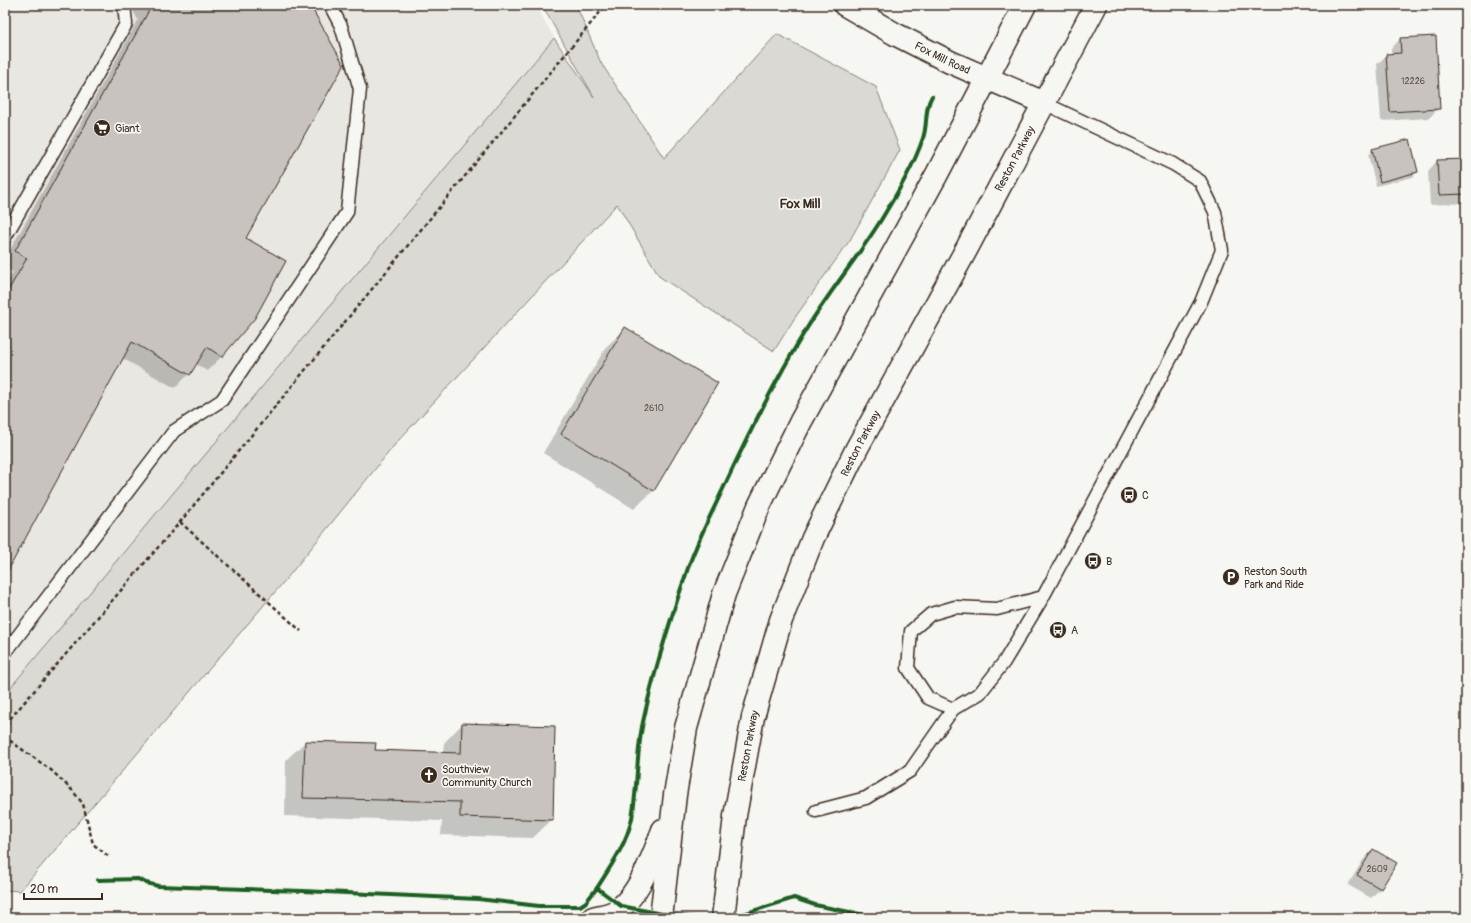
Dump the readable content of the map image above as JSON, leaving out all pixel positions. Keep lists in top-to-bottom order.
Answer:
{
  "streets": {
    "main road": ["Fox Mill Road", "Reston Parkway"]
  },
  "crossings": [
    ["Fox Mill Road", "Reston Parkway"]
  ],
  "districts": ["Fox Mill"],
  "places": {
    "supermarket": ["Giant"],
    "bus stop": ["C", "B", "A"],
    "parking": ["Reston South Park and Ride"],
    "church": ["Southview Community Church"]
  },
  "house_numbers": ["12226", "2610", "2609"],
  "scale_bar": "20 m"
}
